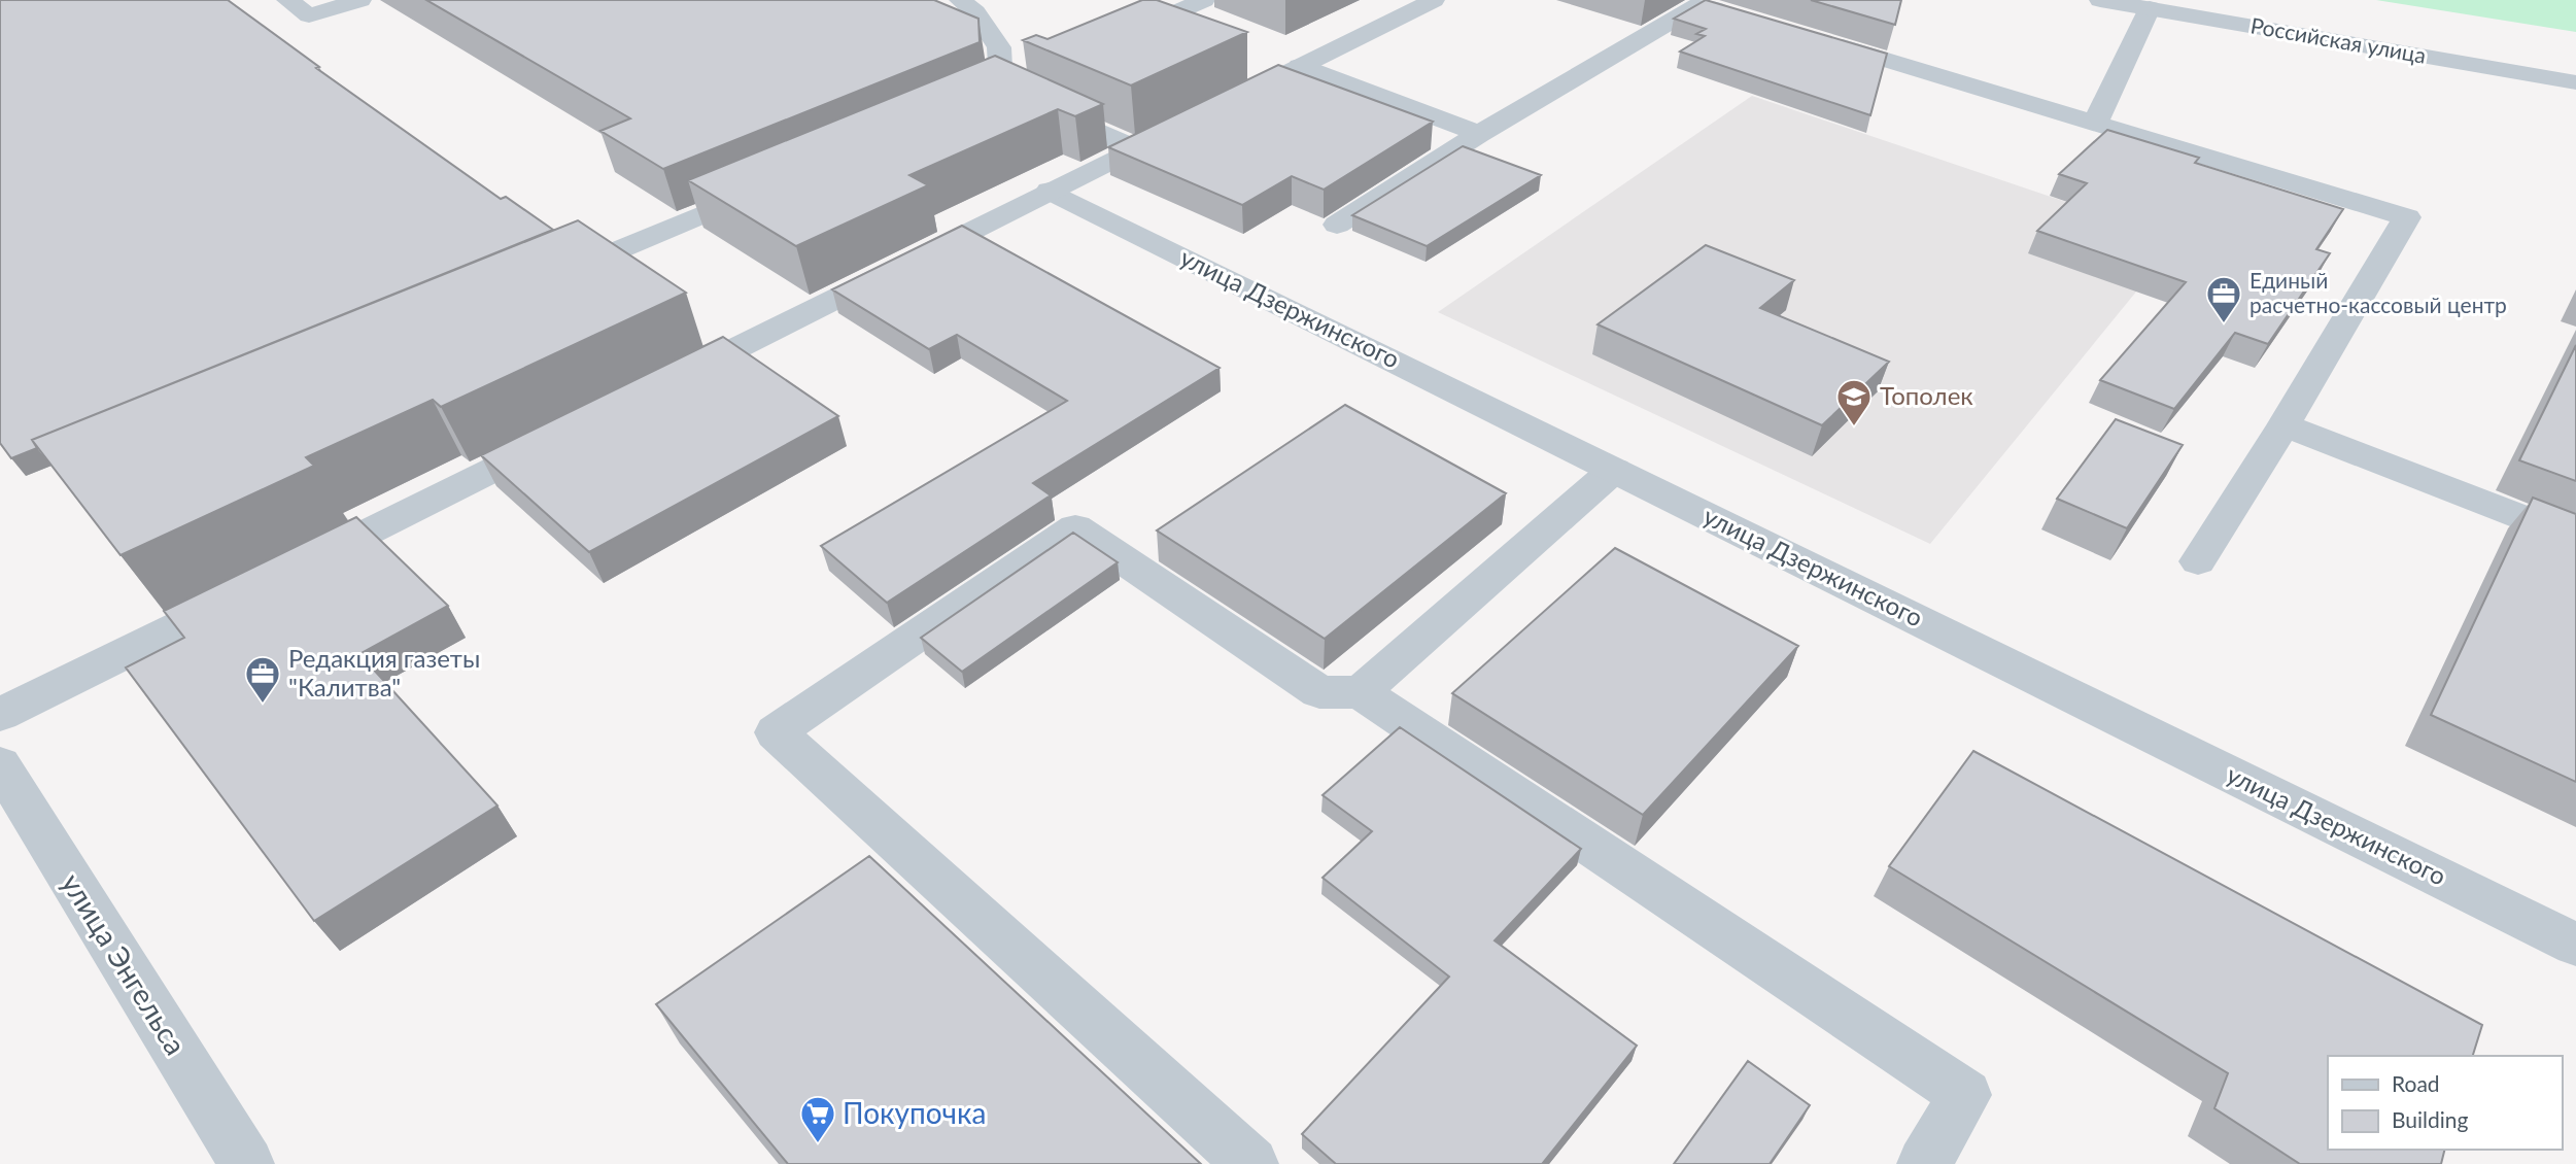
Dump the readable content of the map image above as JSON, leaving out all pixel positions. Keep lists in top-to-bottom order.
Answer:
{
  "streets": {
    "street": ["Российская улица", "улица Дзержинского", "улица Энгельса"]
  },
  "places": {
    "office": ["Единый расчетно-кассовый центр", "Редакция газеты \"Калитва\""],
    "school or university": ["Тополек"],
    "supermarket": ["Покупочка"]
  },
  "legend": ["Road", "Building"]
}
